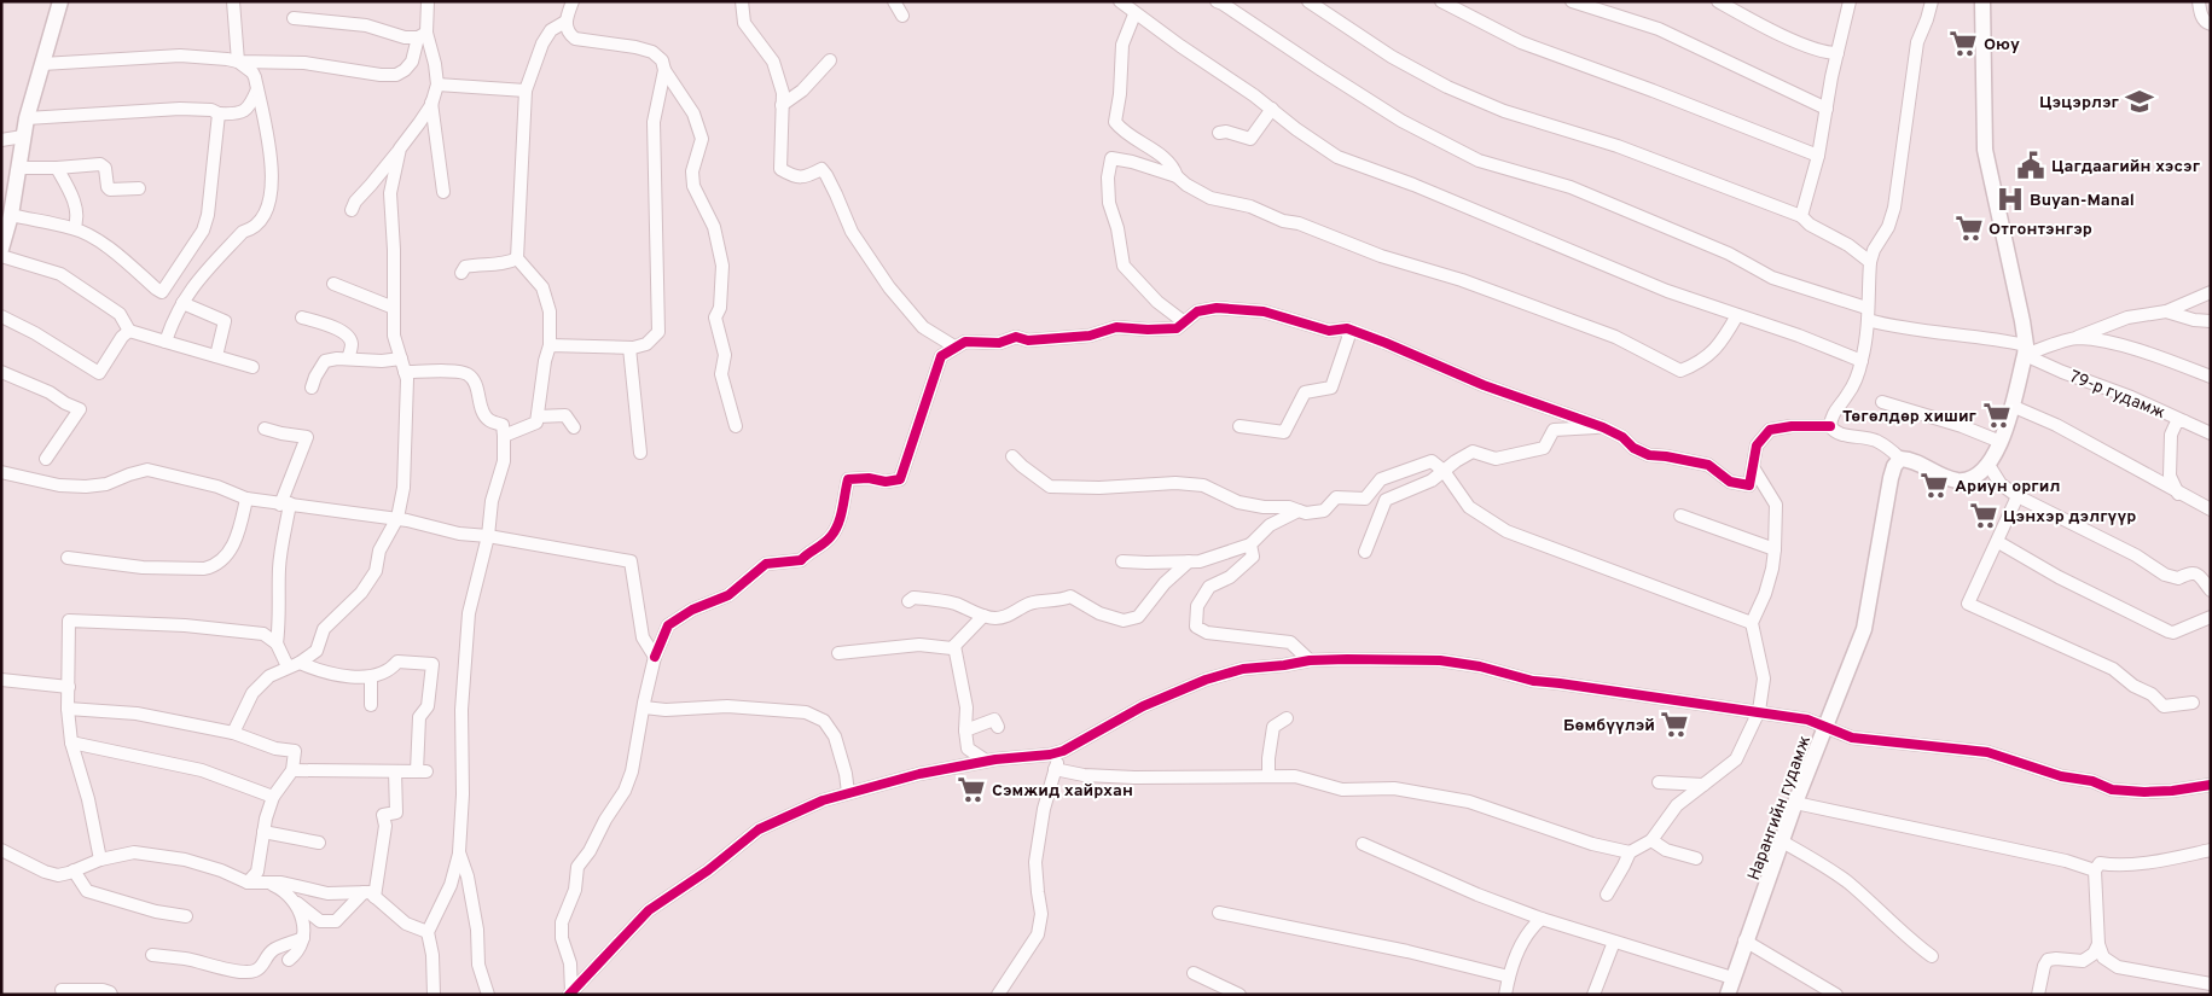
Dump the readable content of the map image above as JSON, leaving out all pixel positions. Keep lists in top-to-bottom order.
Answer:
{
  "streets": {
    "main road": ["Нарангийн гудамж"],
    "street": ["79-р гудамж"]
  },
  "places": {
    "supermarket": [
      "Оюу",
      "Отгонтэнгэр",
      "Төгөлдөр хишиг",
      "Ариун оргил",
      "Цэнхэр дэлгүүр",
      "Бөмбүүлэй",
      "Сэмжид хайрхан"
    ],
    "school or university": ["Цэцэрлэг"],
    "public building": ["Цагдаагийн хэсэг"],
    "hospital": ["Buyan-Manal"]
  }
}
